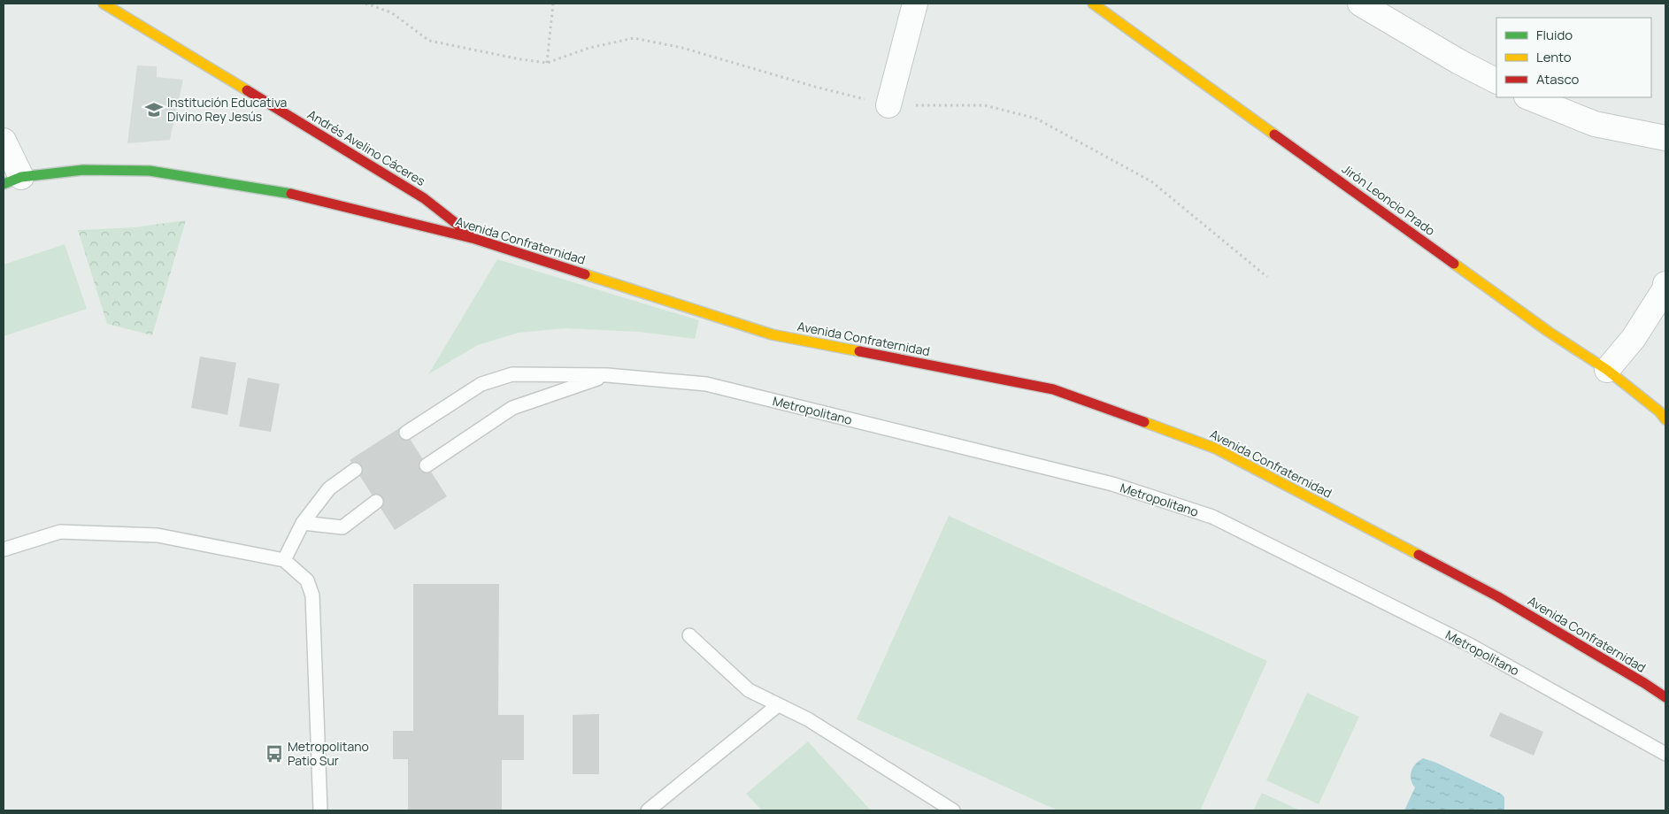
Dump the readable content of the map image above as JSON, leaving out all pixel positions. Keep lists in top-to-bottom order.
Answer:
{
  "streets": {
    "street": ["Andrés Avelino Cáceres", "Jirón Leoncio Prado", "Avenida Confraternidad"],
    "lane": ["Metropolitano"]
  },
  "crossings": [
    ["Andrés Avelino Cáceres", "Avenida Confraternidad"]
  ],
  "places": {
    "school or university": ["Institución Educativa Divino Rey Jesús"],
    "bus stop": ["Metropolitano Patio Sur"]
  },
  "legend": ["Fluido", "Lento", "Atasco"]
}
